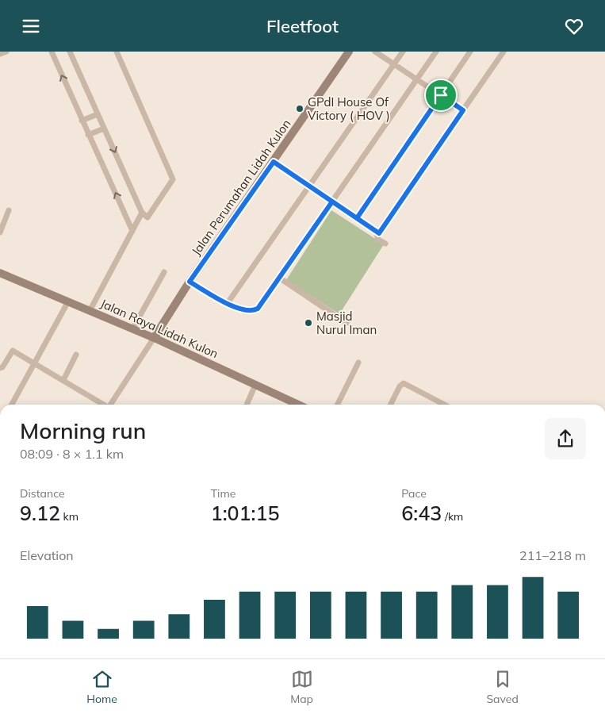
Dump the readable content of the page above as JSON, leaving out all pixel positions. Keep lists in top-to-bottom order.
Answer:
{
  "streets": {
    "street": ["Jalan Perumahan Lidah Kulon", "Jalan Raya Lidah Kulon"]
  },
  "crossings": [
    ["Jalan Perumahan Lidah Kulon", "Jalan Raya Lidah Kulon"]
  ],
  "places": ["GPdI House Of Victory ( HOV )", "Masjid Nurul Iman"],
  "page": {
    "header": "Fleetfoot",
    "heading": ["Morning run", "08:09 · 8 × 1.1 km"],
    "stats": [
      ["Distance", "9.12 km"],
      ["Time", "1:01:15"],
      ["Pace", "6:43 /km"]
    ],
    "chart": ["Elevation", "211–218 m"],
    "tabs": ["Home", "Map", "Saved"]
  }
}
